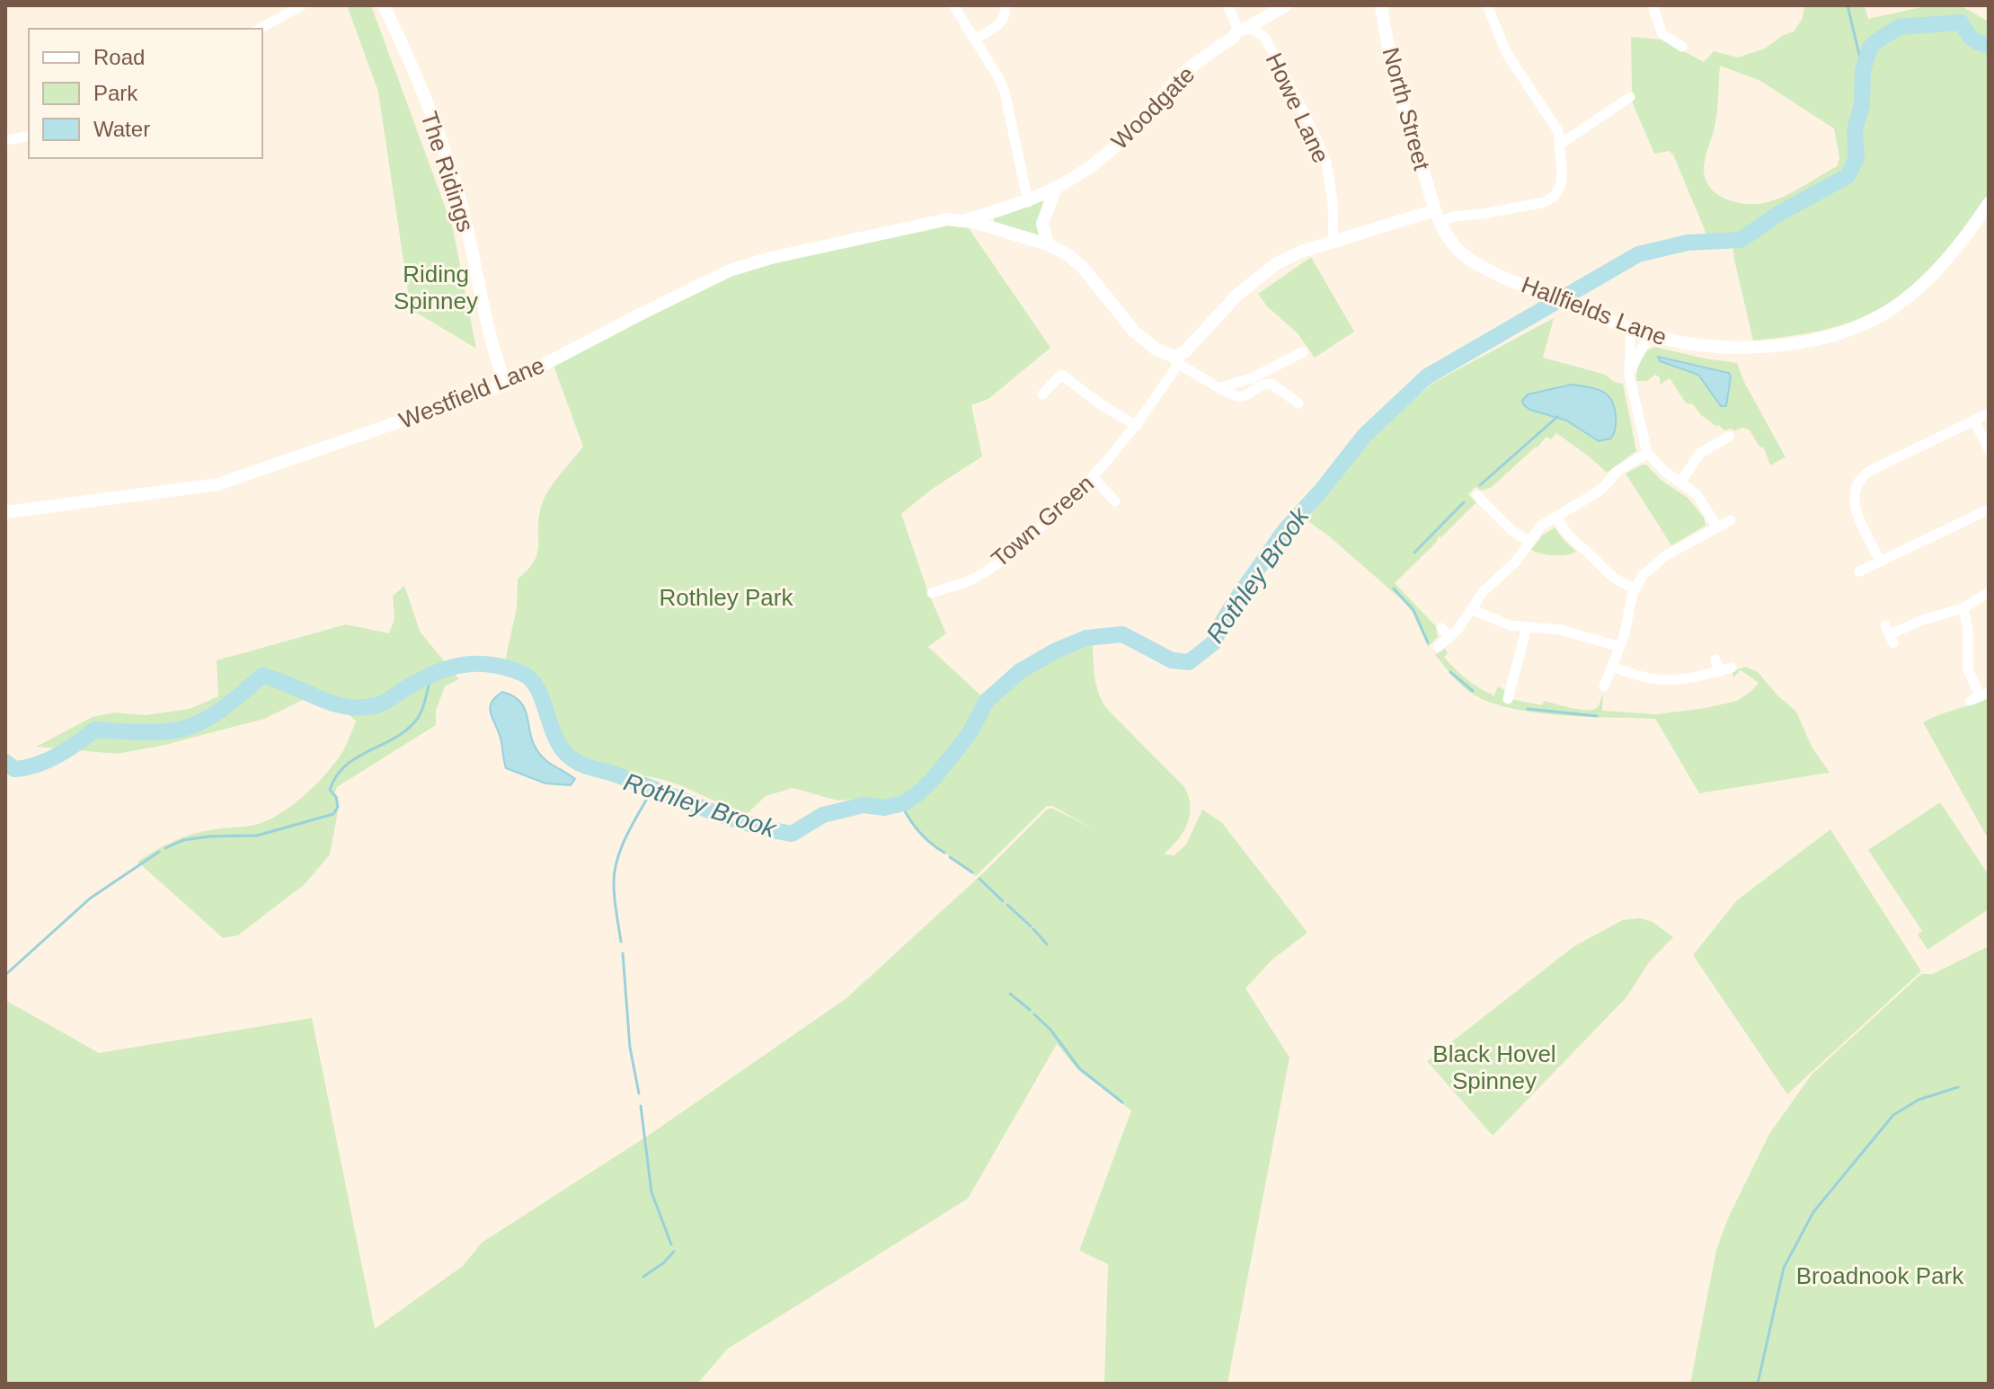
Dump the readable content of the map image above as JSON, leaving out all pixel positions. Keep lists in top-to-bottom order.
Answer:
{
  "streets": {
    "street": [
      "Woodgate",
      "Howe Lane",
      "North Street",
      "The Ridings",
      "Hallfields Lane",
      "Westfield Lane",
      "Town Green"
    ]
  },
  "crossings": [
    ["Woodgate", "Howe Lane"],
    ["Woodgate", "Westfield Lane"],
    ["North Street", "Hallfields Lane"],
    ["The Ridings", "Westfield Lane"]
  ],
  "water": ["Rothley Brook"],
  "parks": [
    "Riding Spinney",
    "Rothley Park",
    "Black Hovel Spinney",
    "Broadnook Park"
  ],
  "legend": ["Road", "Park", "Water"]
}
